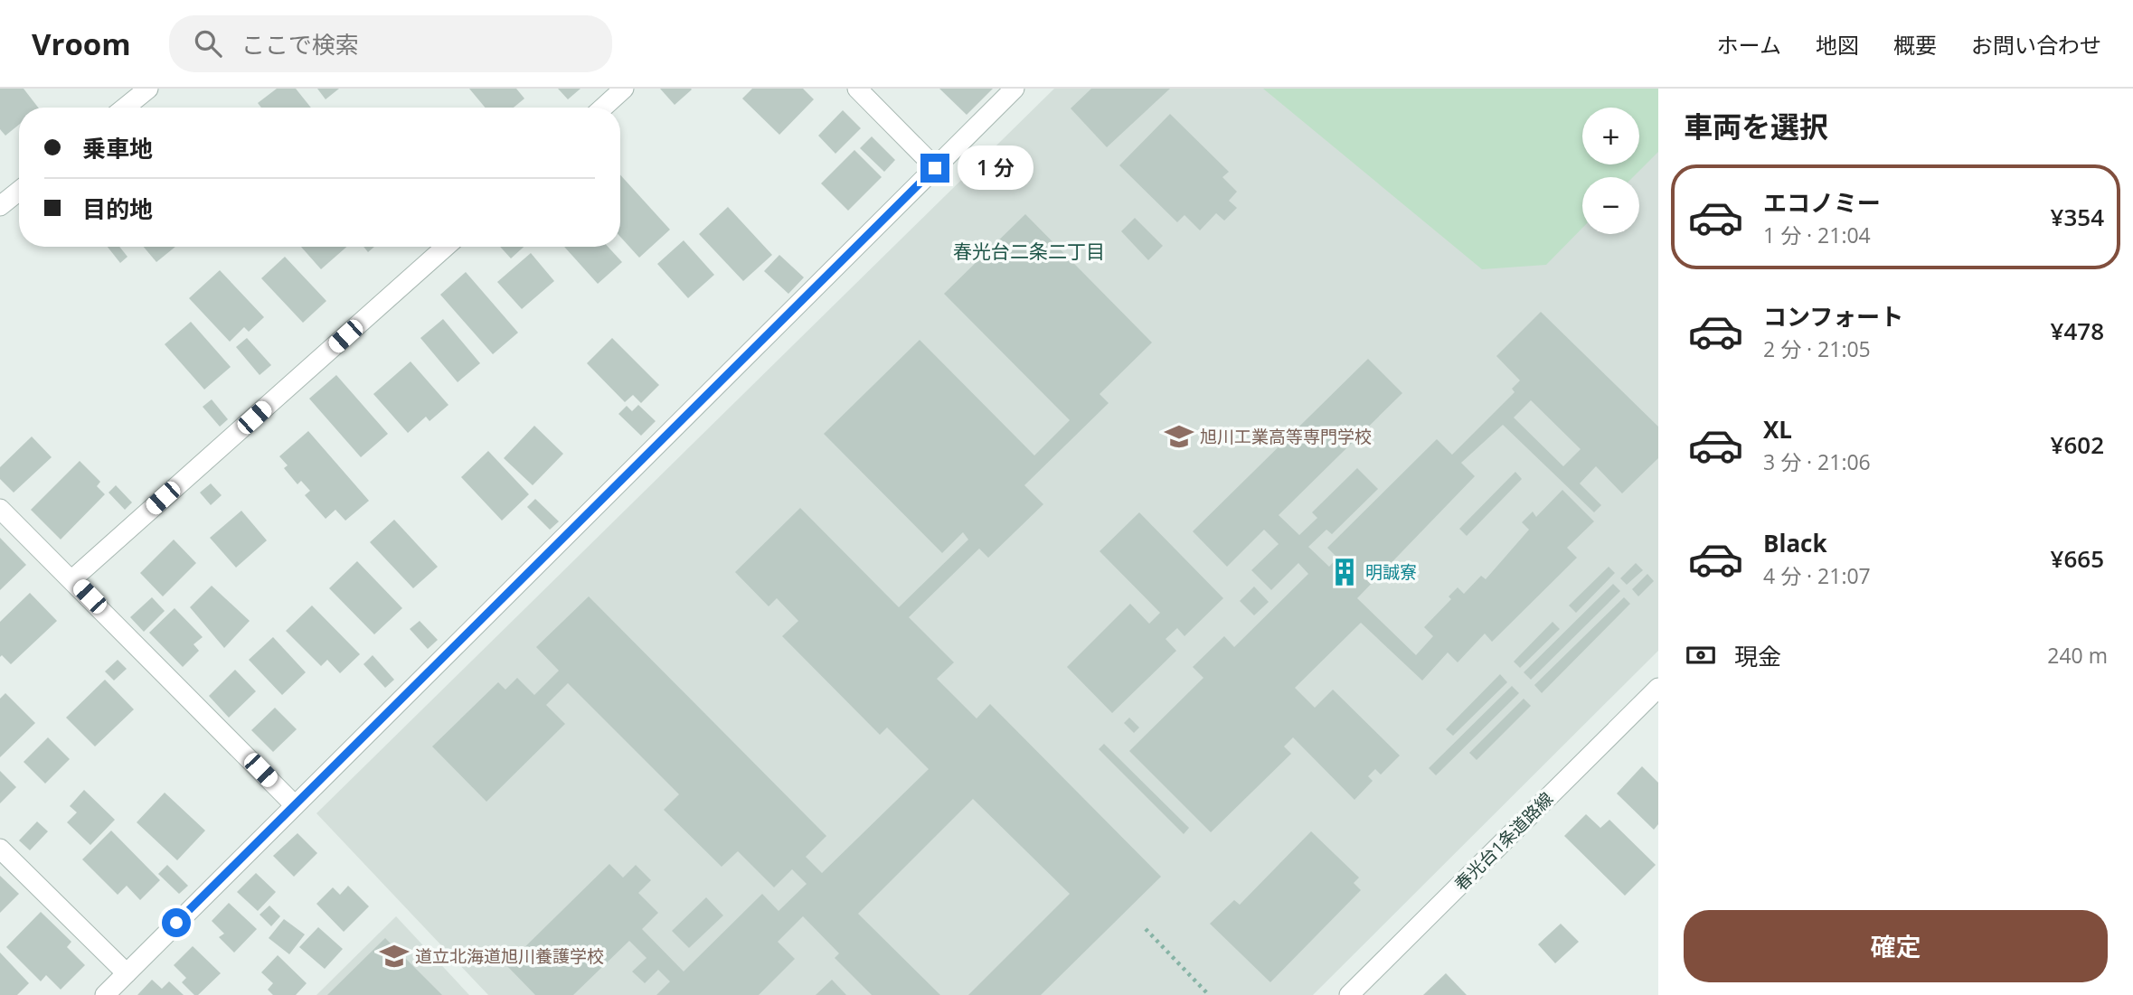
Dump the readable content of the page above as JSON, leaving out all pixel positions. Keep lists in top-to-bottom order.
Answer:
{
  "streets": {
    "street": ["春光台1条道路線"]
  },
  "districts": ["春光台二条二丁目"],
  "places": {
    "school or university": ["旭川工業高等専門学校", "道立北海道旭川養護学校"],
    "building": ["明誠寮"]
  },
  "page": {
    "header": "Vroom",
    "search": "ここで検索",
    "nav": [
      "ホーム",
      "地図",
      "概要",
      "お問い合わせ"
    ],
    "heading": "車両を選択",
    "map_buttons": ["+", "−"],
    "banner": ["乗車地", "目的地"],
    "bubble": "1 分",
    "list": [
      {
        "name": "エコノミー",
        "note": "1 分 · 21:04",
        "value": "¥354"
      },
      {
        "name": "コンフォート",
        "note": "2 分 · 21:05",
        "value": "¥478"
      },
      {
        "name": "XL",
        "note": "3 分 · 21:06",
        "value": "¥602"
      },
      {
        "name": "Black",
        "note": "4 分 · 21:07",
        "value": "¥665"
      }
    ],
    "pay": ["現金", "240 m"],
    "buttons": "確定"
  }
}
